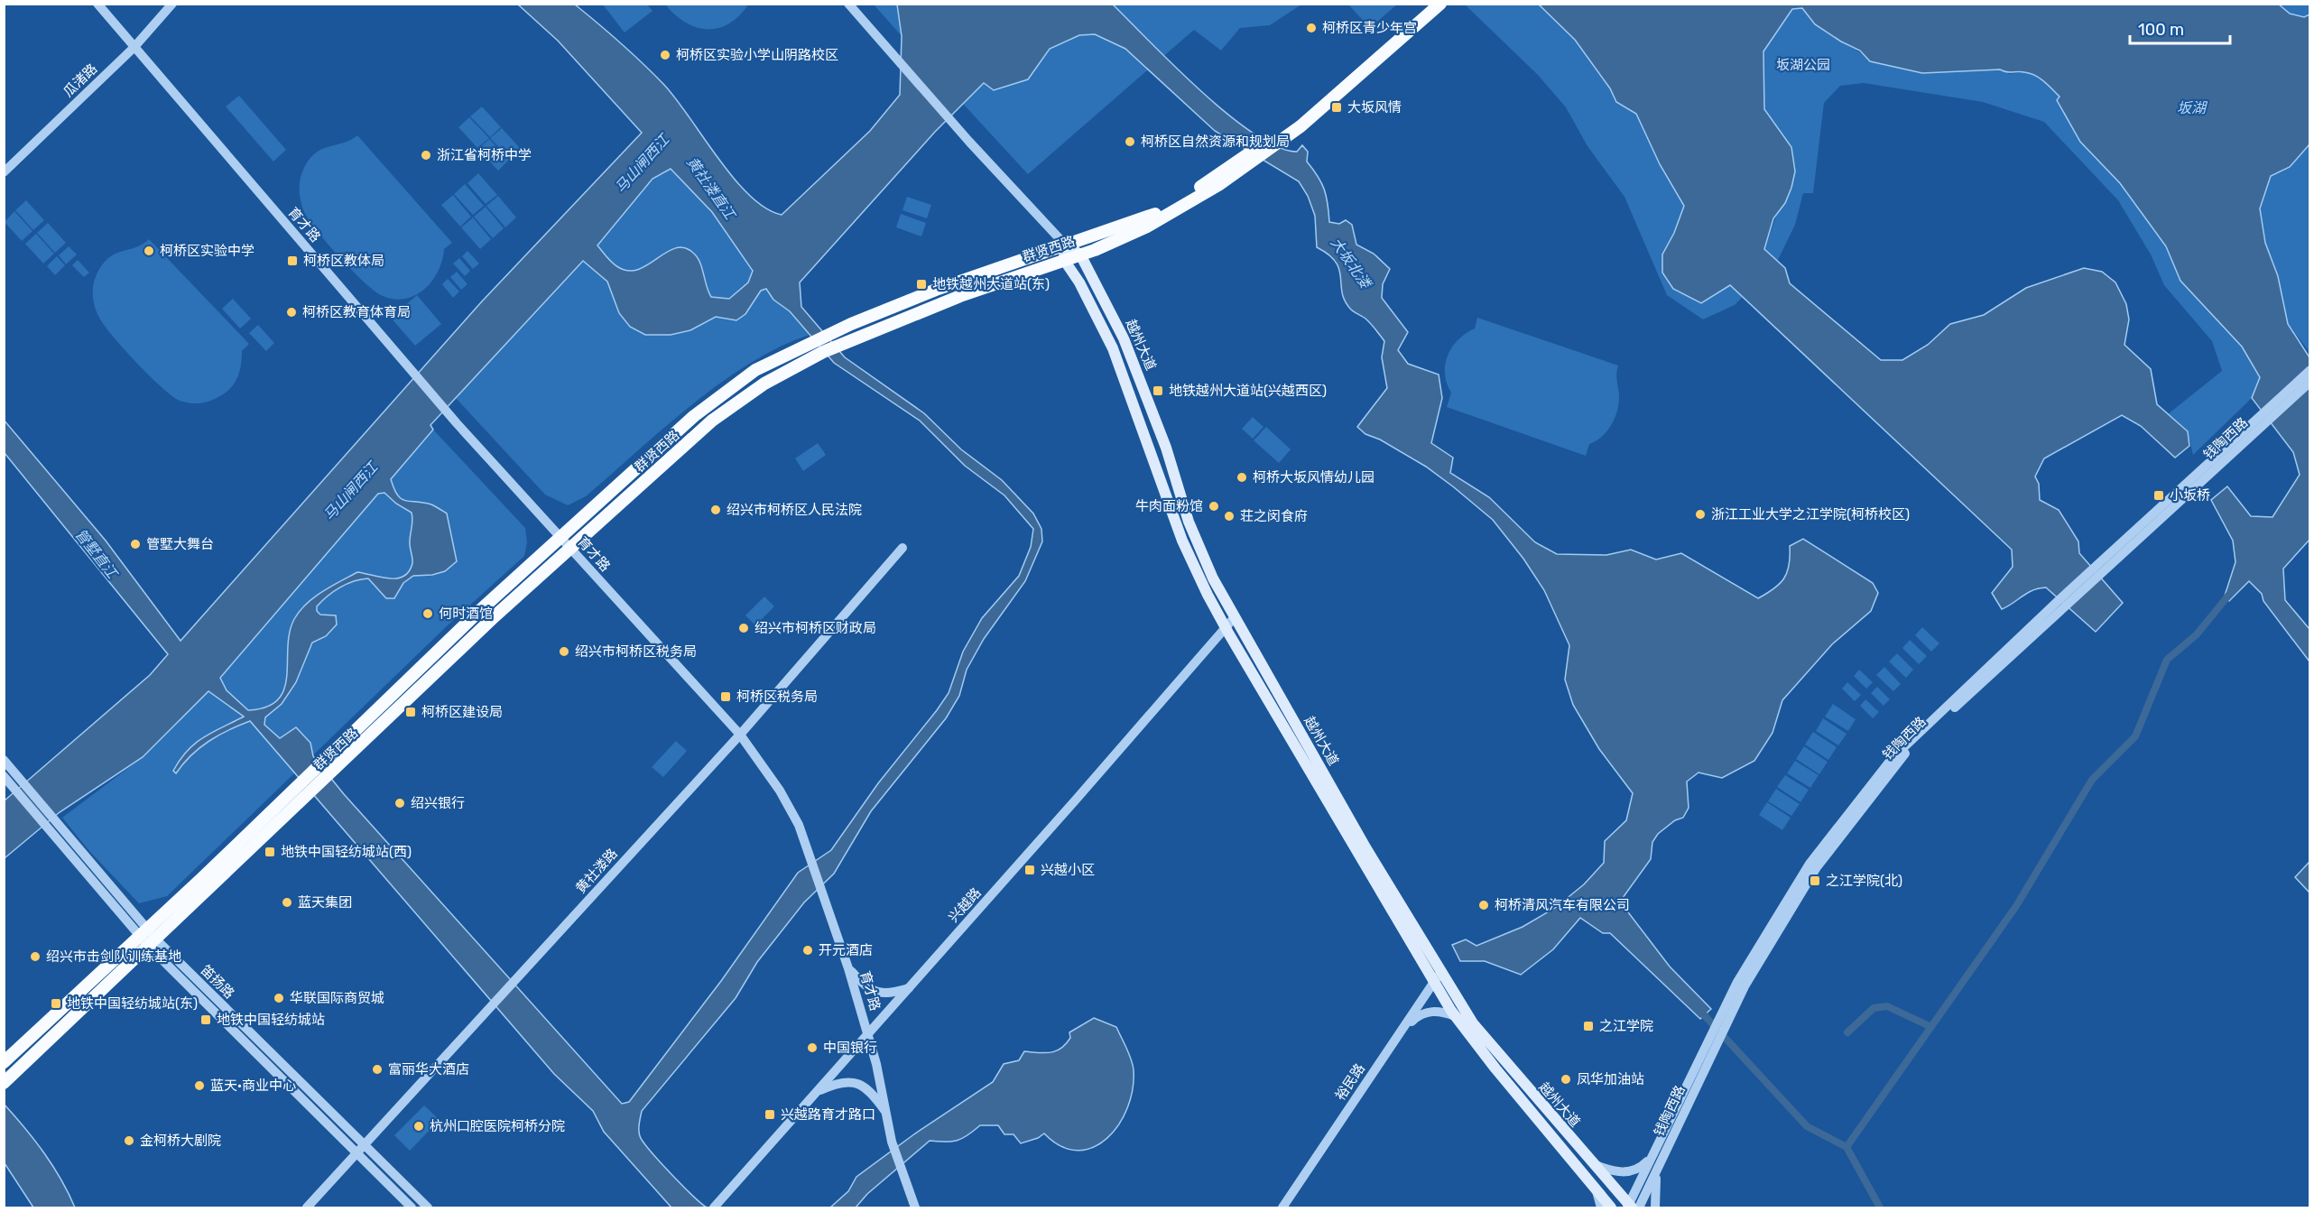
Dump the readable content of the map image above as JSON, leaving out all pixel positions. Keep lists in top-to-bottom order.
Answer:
{
  "streets": {
    "main road": ["群贤西路", "越州大道"],
    "street": [
      "瓜渚路",
      "育才路",
      "钱陶西路",
      "黄社溇路",
      "兴越路",
      "笛扬路",
      "裕民路"
    ]
  },
  "crossings": [
    ["瓜渚路", "育才路"],
    ["育才路", "群贤西路"],
    ["育才路", "黄社溇路"],
    ["育才路", "兴越路"],
    ["群贤西路", "越州大道"],
    ["群贤西路", "笛扬路"],
    ["越州大道", "钱陶西路"],
    ["越州大道", "兴越路"],
    ["越州大道", "裕民路"],
    ["黄社溇路", "笛扬路"]
  ],
  "water": [
    "坂湖",
    "马山闸西江",
    "黄社溇直江",
    "大坂北溇",
    "管墅直江"
  ],
  "parks": ["坂湖公园"],
  "places": {
    "other": [
      "柯桥区青少年宫",
      "柯桥区实验小学山阴路校区",
      "柯桥区自然资源和规划局",
      "浙江省柯桥中学",
      "柯桥区实验中学",
      "柯桥区教育体育局",
      "柯桥大坂风情幼儿园",
      "牛肉面粉馆",
      "绍兴市柯桥区人民法院",
      "浙江工业大学之江学院(柯桥校区)",
      "荘之闵食府",
      "管墅大舞台",
      "何时酒馆",
      "绍兴市柯桥区财政局",
      "绍兴市柯桥区税务局",
      "绍兴银行",
      "蓝天集团",
      "柯桥清风汽车有限公司",
      "开元酒店",
      "绍兴市击剑队训练基地",
      "华联国际商贸城",
      "中国银行",
      "富丽华大酒店",
      "凤华加油站",
      "蓝天·商业中心",
      "杭州口腔医院柯桥分院",
      "金柯桥大剧院"
    ],
    "transit": [
      "大坂风情",
      "柯桥区教体局",
      "地铁越州大道站(东)",
      "地铁越州大道站(兴越西区)",
      "小坂桥",
      "柯桥区税务局",
      "柯桥区建设局",
      "地铁中国轻纺城站(西)",
      "兴越小区",
      "之江学院(北)",
      "地铁中国轻纺城站(东)",
      "地铁中国轻纺城站",
      "之江学院",
      "兴越路育才路口"
    ]
  },
  "scale_bar": "100 m"
}
